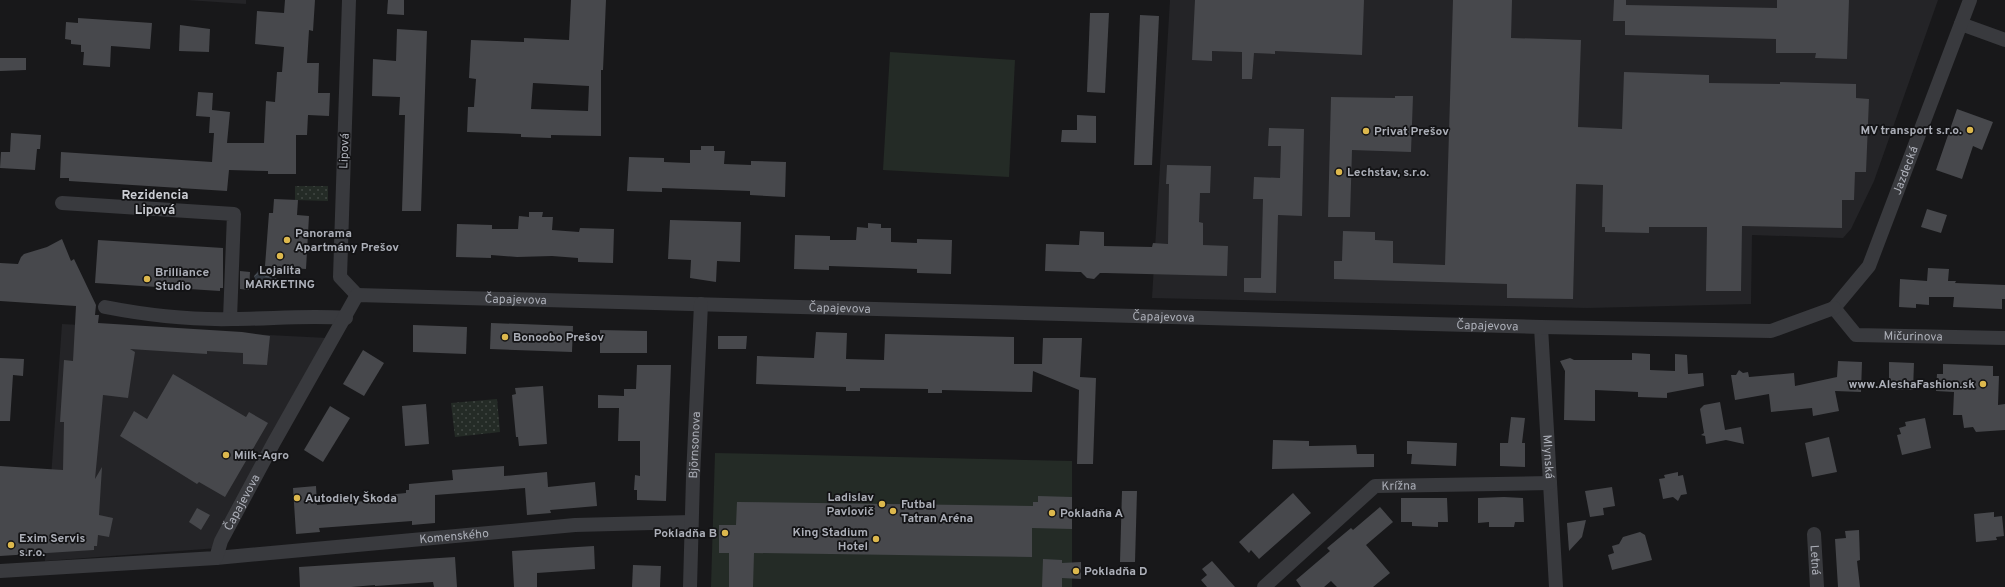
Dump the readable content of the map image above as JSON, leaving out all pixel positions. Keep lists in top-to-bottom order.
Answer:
{
  "streets": {
    "street": [
      "Lipová",
      "Jazdecká",
      "Čapajevova",
      "Mičurinova",
      "Björnsonova",
      "Mlynská",
      "Krížna",
      "Komenského",
      "Letná"
    ]
  },
  "crossings": [
    ["Lipová", "Čapajevova"],
    ["Jazdecká", "Čapajevova"],
    ["Jazdecká", "Mičurinova"],
    ["Čapajevova", "Mičurinova"],
    ["Čapajevova", "Björnsonova"],
    ["Čapajevova", "Mlynská"],
    ["Čapajevova", "Komenského"],
    ["Björnsonova", "Komenského"],
    ["Mlynská", "Krížna"]
  ],
  "districts": ["Rezidencia Lipová"],
  "places": [
    "MV transport s.r.o.",
    "Privat Prešov",
    "Lechstav, s.r.o.",
    "Panorama Apartmány Prešov",
    "Lojalita MARKETING",
    "Brilliance Studio",
    "Bonoobo Prešov",
    "www.AleshaFashion.sk",
    "Milk-Agro",
    "Autodiely Škoda",
    "Ladislav Pavlovič",
    "Futbal Tatran Aréna",
    "Pokladňa A",
    "Pokladňa B",
    "King Stadium Hotel",
    "Exim Servis s.r.o.",
    "Pokladňa D"
  ]
}
